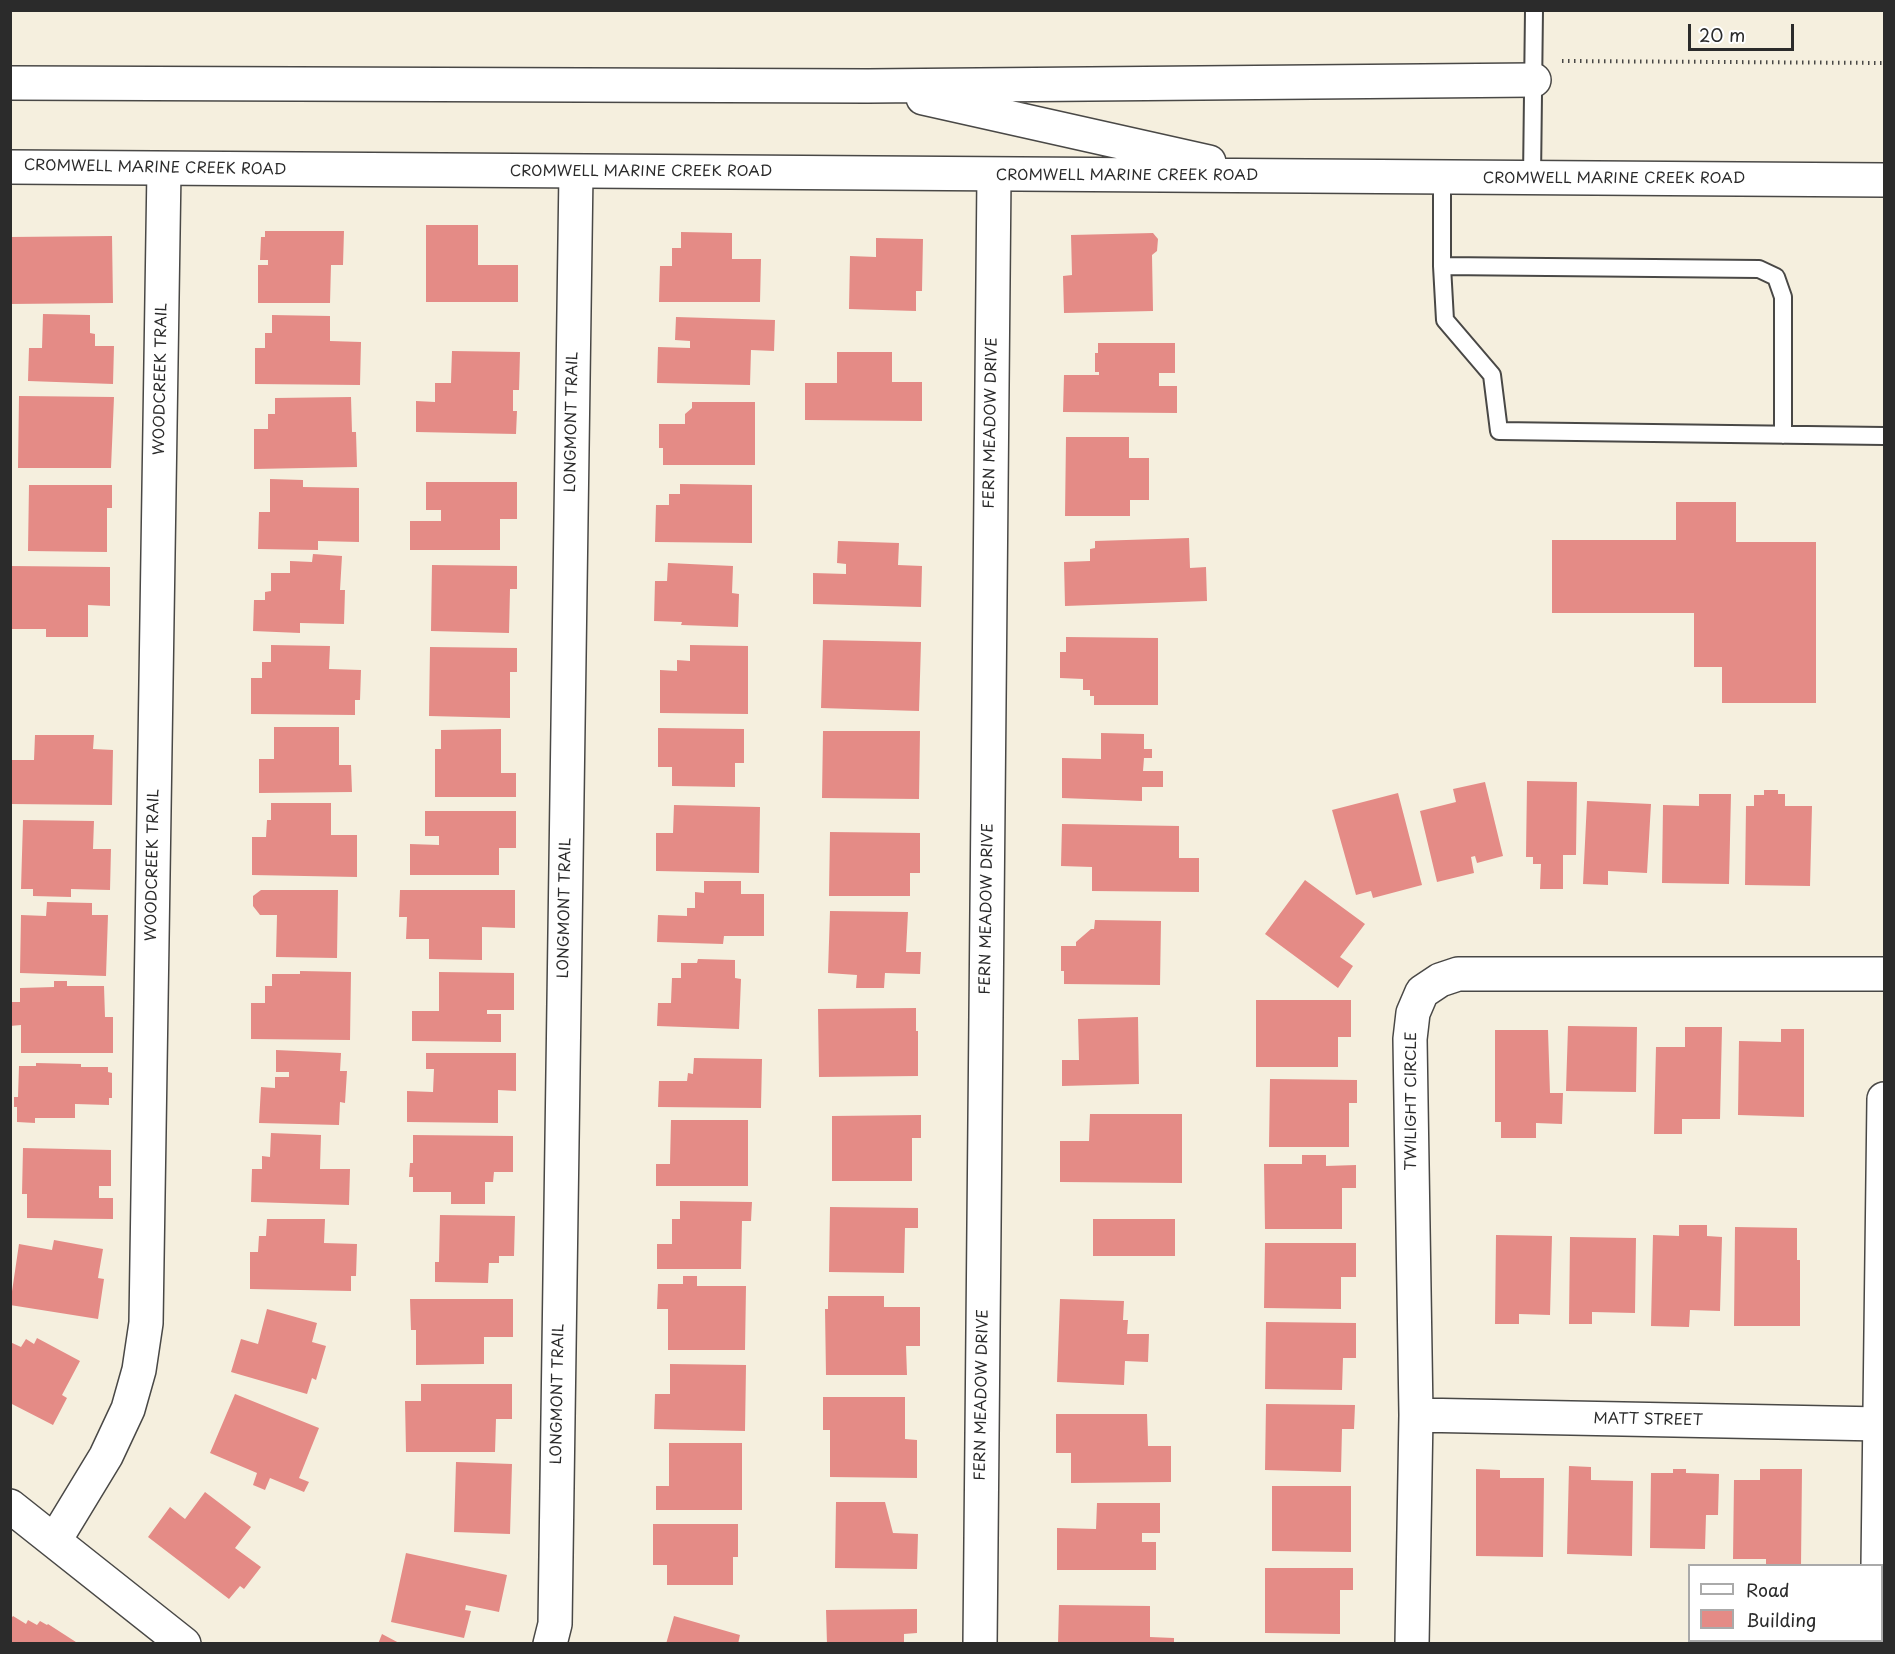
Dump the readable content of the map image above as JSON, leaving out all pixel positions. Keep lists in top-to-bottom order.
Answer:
{
  "streets": {
    "street": [
      "CROMWELL MARINE CREEK ROAD",
      "WOODCREEK TRAIL",
      "LONGMONT TRAIL",
      "FERN MEADOW DRIVE",
      "TWILIGHT CIRCLE",
      "MATT STREET"
    ]
  },
  "crossings": [
    ["CROMWELL MARINE CREEK ROAD", "WOODCREEK TRAIL"],
    ["CROMWELL MARINE CREEK ROAD", "LONGMONT TRAIL"],
    ["CROMWELL MARINE CREEK ROAD", "FERN MEADOW DRIVE"],
    ["TWILIGHT CIRCLE", "MATT STREET"]
  ],
  "legend": ["Road", "Building"],
  "scale_bar": "20 m"
}
